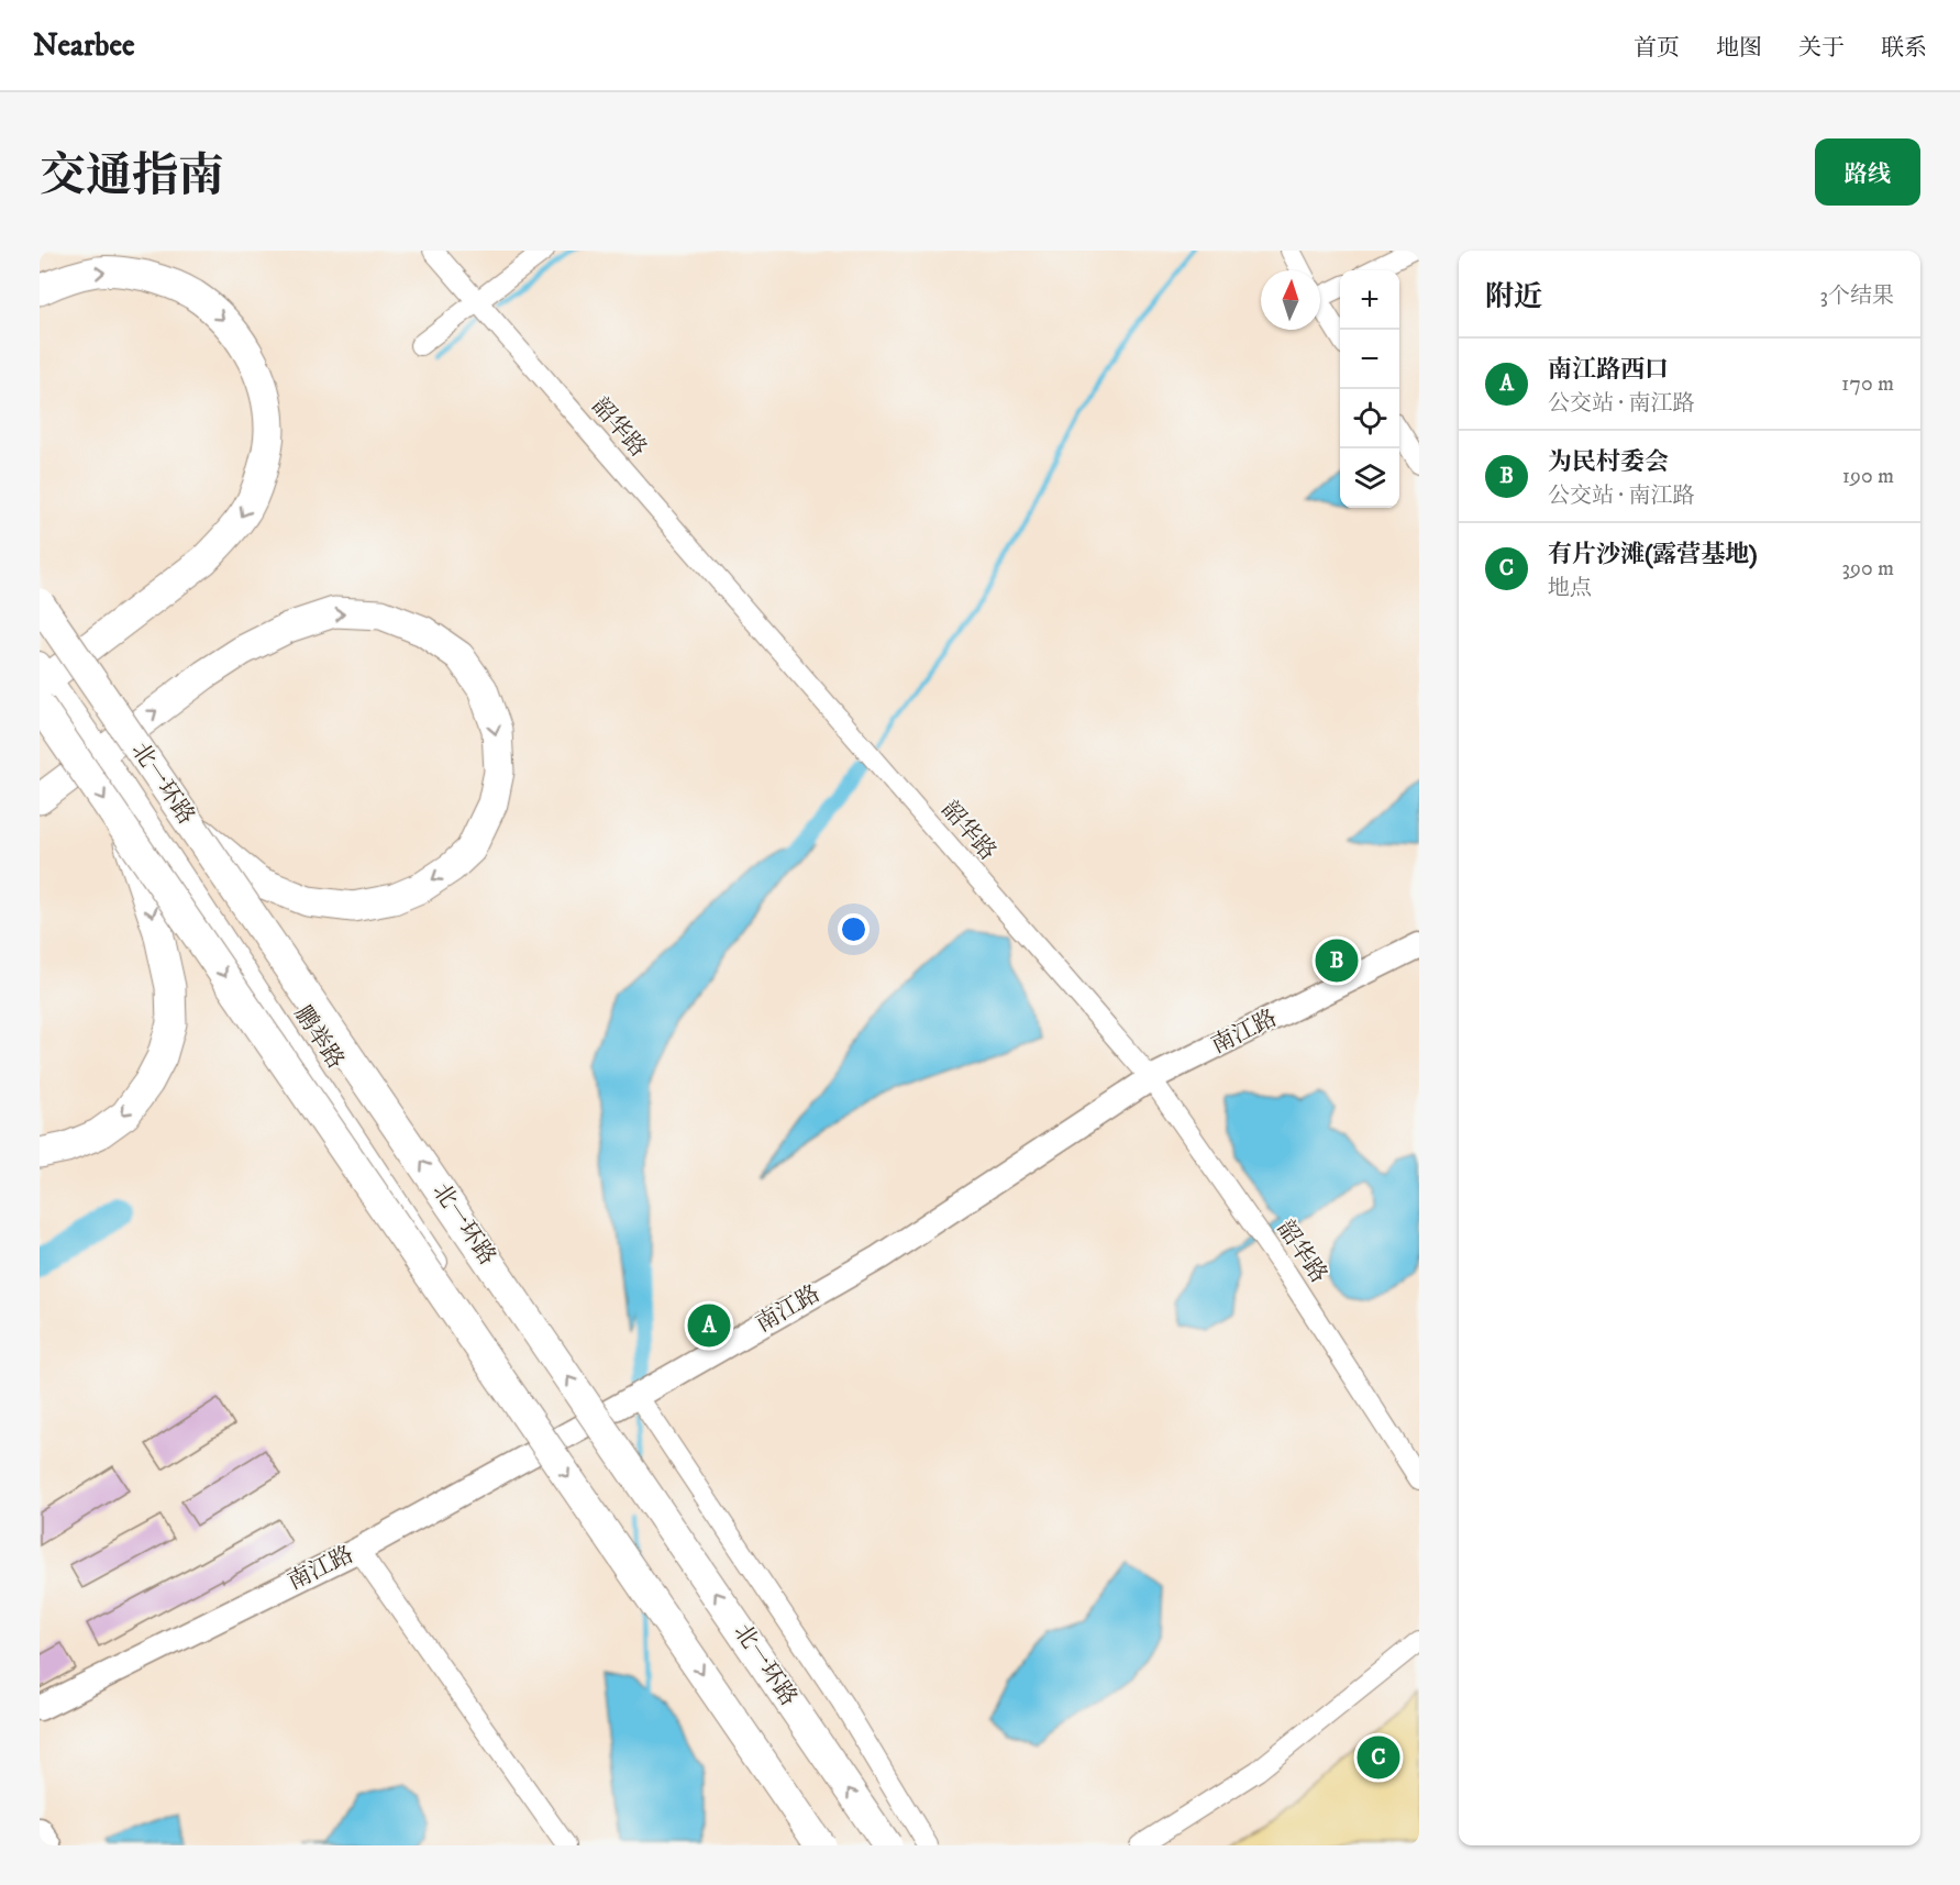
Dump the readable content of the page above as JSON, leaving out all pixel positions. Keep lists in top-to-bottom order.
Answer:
{
  "streets": {
    "highway": ["北一环路"],
    "main road": ["南江路"],
    "street": ["韶华路", "鹏举路"]
  },
  "crossings": [
    ["韶华路", "南江路"],
    ["南江路", "鹏举路"]
  ],
  "north": "top",
  "page": {
    "header": "Nearbee",
    "nav": [
      "首页",
      "地图",
      "关于",
      "联系"
    ],
    "title": "交通指南",
    "buttons": "路线",
    "heading": ["附近", "3个结果"],
    "map_buttons": ["+", "−"],
    "list": [
      {
        "mark": "A",
        "name": "南江路西口",
        "note": "公交站 · 南江路",
        "value": "170 m"
      },
      {
        "mark": "B",
        "name": "为民村委会",
        "note": "公交站 · 南江路",
        "value": "190 m"
      },
      {
        "mark": "C",
        "name": "有片沙滩(露营基地)",
        "note": "地点",
        "value": "390 m"
      }
    ],
    "pins": ["B", "A", "C"]
  }
}
